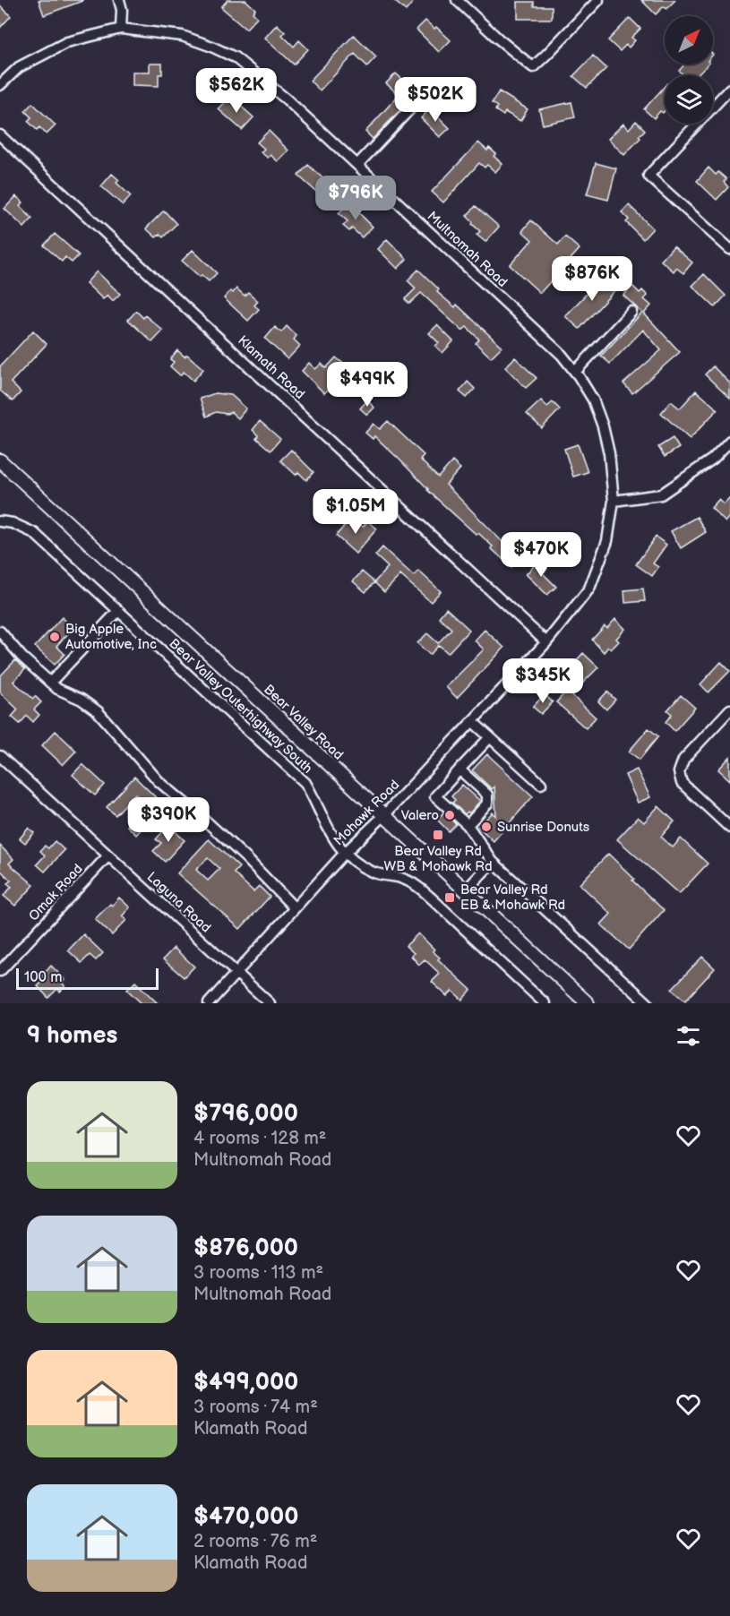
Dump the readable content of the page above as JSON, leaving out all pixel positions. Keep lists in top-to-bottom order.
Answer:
{
  "streets": {
    "main road": ["Bear Valley Road"],
    "street": [
      "Multnomah Road",
      "Klamath Road",
      "Bear Valley Outerhighway South",
      "Mohawk Road",
      "Omak Road",
      "Laguna Road"
    ]
  },
  "crossings": [
    ["Multnomah Road", "Klamath Road"],
    ["Multnomah Road", "Mohawk Road"],
    ["Klamath Road", "Mohawk Road"],
    ["Bear Valley Outerhighway South", "Mohawk Road"],
    ["Bear Valley Road", "Mohawk Road"],
    ["Mohawk Road", "Laguna Road"],
    ["Omak Road", "Laguna Road"]
  ],
  "places": {
    "other": ["Big Apple Automotive, Inc", "Valero", "Sunrise Donuts"],
    "transit": ["Bear Valley Rd WB & Mohawk Rd", "Bear Valley Rd EB & Mohawk Rd"]
  },
  "scale_bar": "100 m",
  "north": "top right",
  "page": {
    "price": [
      "$562K",
      "$502K",
      "$796K",
      "$876K",
      "$499K",
      "$1.05M",
      "$470K",
      "$345K",
      "$390K"
    ],
    "scale": "100 m",
    "heading": "9 homes",
    "list": [
      {
        "name": "$796,000",
        "note": "4 rooms · 128 m² · Multnomah Road"
      },
      {
        "name": "$876,000",
        "note": "3 rooms · 113 m² · Multnomah Road"
      },
      {
        "name": "$499,000",
        "note": "3 rooms · 74 m² · Klamath Road"
      },
      {
        "name": "$470,000",
        "note": "2 rooms · 76 m² · Klamath Road"
      }
    ]
  }
}
